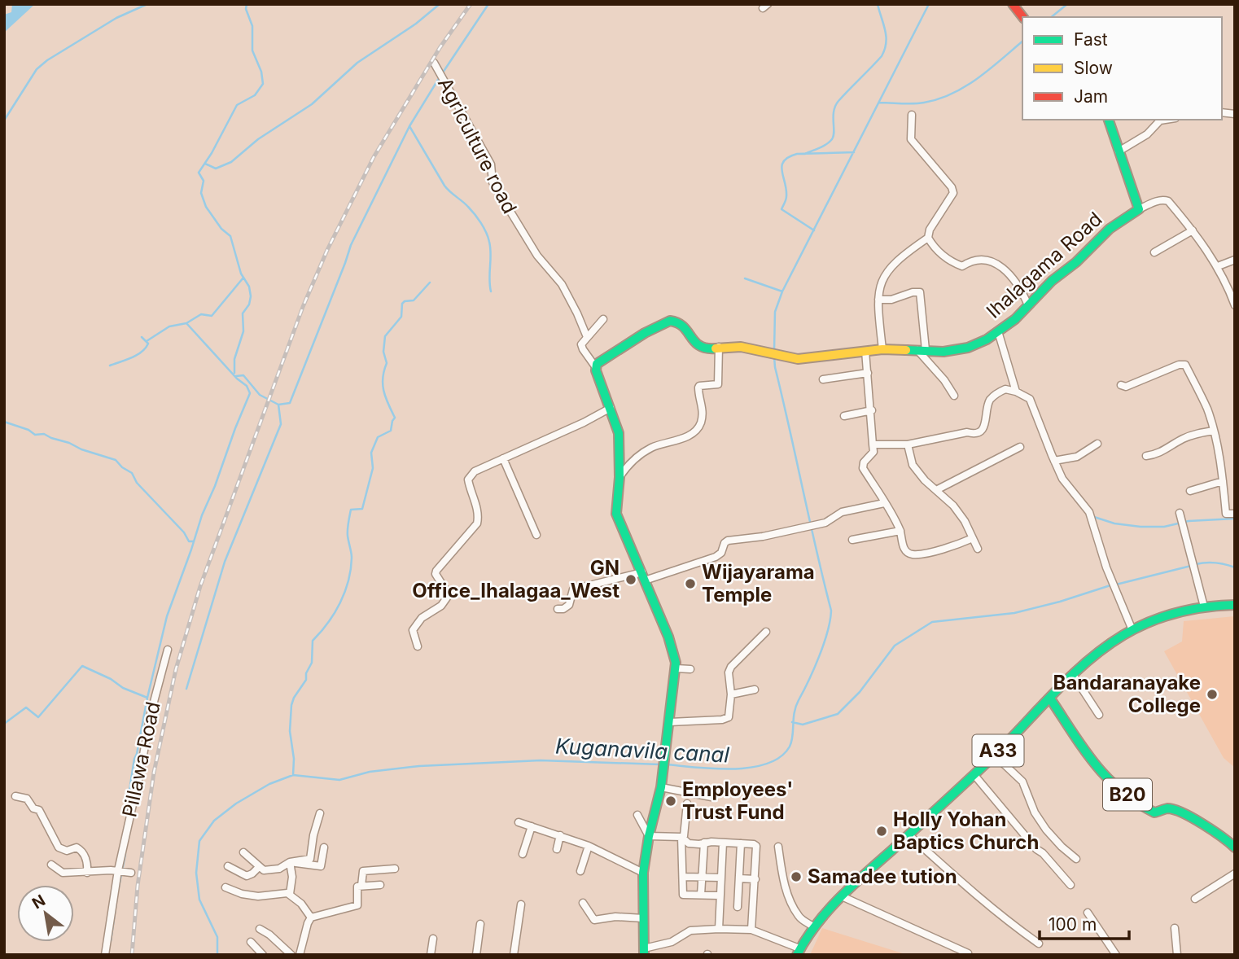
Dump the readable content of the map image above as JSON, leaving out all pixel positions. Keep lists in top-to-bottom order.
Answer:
{
  "streets": {
    "main road": ["Ihalagama Road", "A33", "B20"],
    "street": ["Agriculture road", "Pillawa Road"]
  },
  "crossings": [
    ["Agriculture road", "Ihalagama Road"],
    ["A33", "B20"]
  ],
  "water": ["Kuganavila canal"],
  "places": [
    "GN Office_Ihalagaa_West",
    "Wijayarama Temple",
    "Bandaranayake College",
    "Employees' Trust Fund",
    "Holly Yohan Baptics Church",
    "Samadee tution"
  ],
  "legend": ["Fast", "Slow", "Jam"],
  "scale_bar": "100 m",
  "north": "top left"
}
